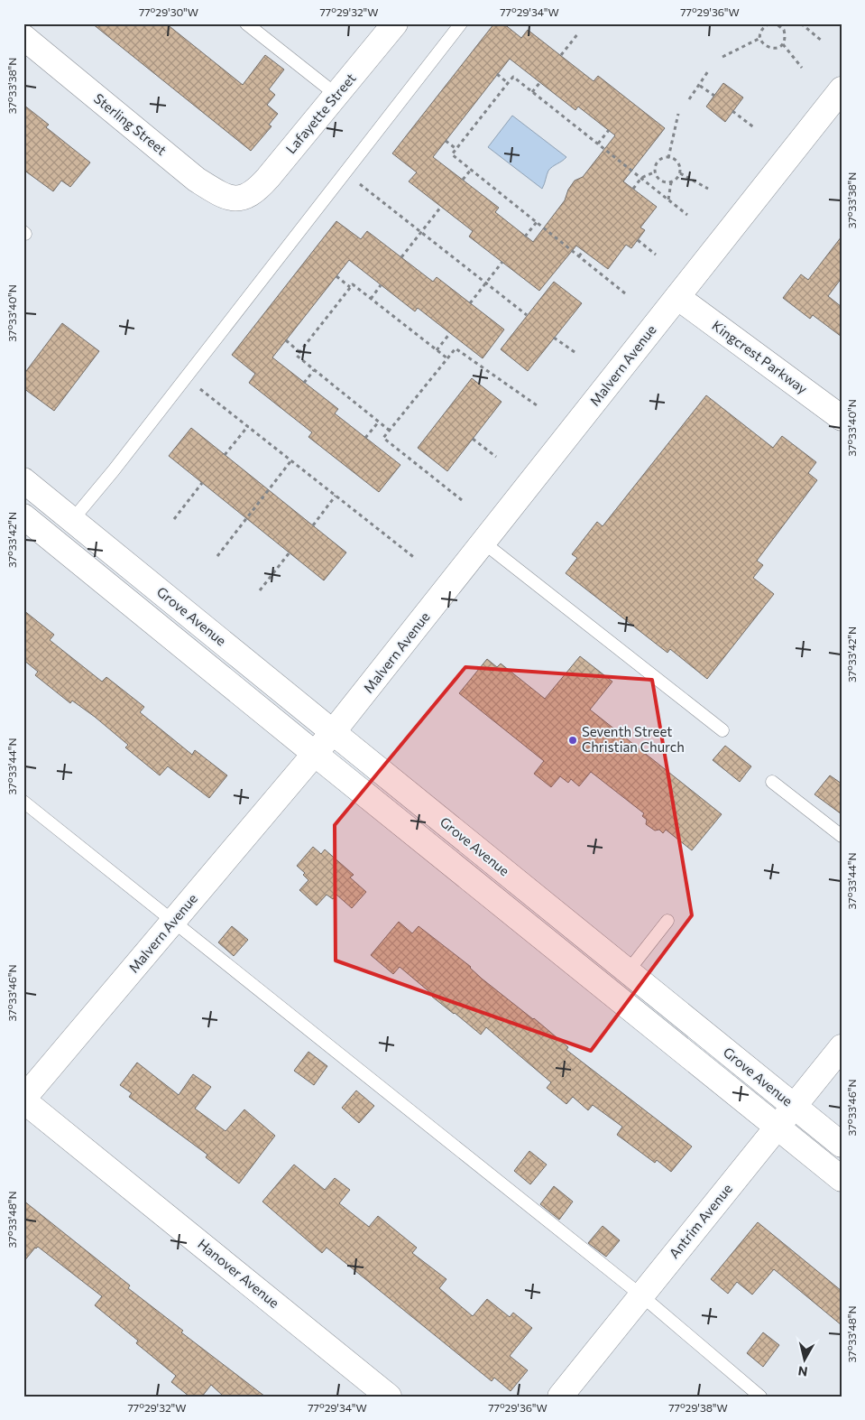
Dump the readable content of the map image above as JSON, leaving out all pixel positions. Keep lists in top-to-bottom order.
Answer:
{
  "streets": {
    "street": [
      "Lafayette Street",
      "Sterling Street",
      "Kingcrest Parkway",
      "Malvern Avenue",
      "Grove Avenue",
      "Antrim Avenue",
      "Hanover Avenue"
    ]
  },
  "crossings": [
    ["Lafayette Street", "Sterling Street"],
    ["Kingcrest Parkway", "Malvern Avenue"],
    ["Malvern Avenue", "Grove Avenue"],
    ["Malvern Avenue", "Hanover Avenue"],
    ["Grove Avenue", "Antrim Avenue"]
  ],
  "places": ["Seventh Street Christian Church"],
  "north": "bottom",
  "coordinates": [
    "77°29'30\"W",
    "77°29'32\"W",
    "77°29'34\"W",
    "77°29'36\"W",
    "37°33'38\"N",
    "37°33'40\"N",
    "37°33'42\"N",
    "37°33'44\"N",
    "37°33'46\"N",
    "37°33'48\"N",
    "77°29'38\"W"
  ]
}
